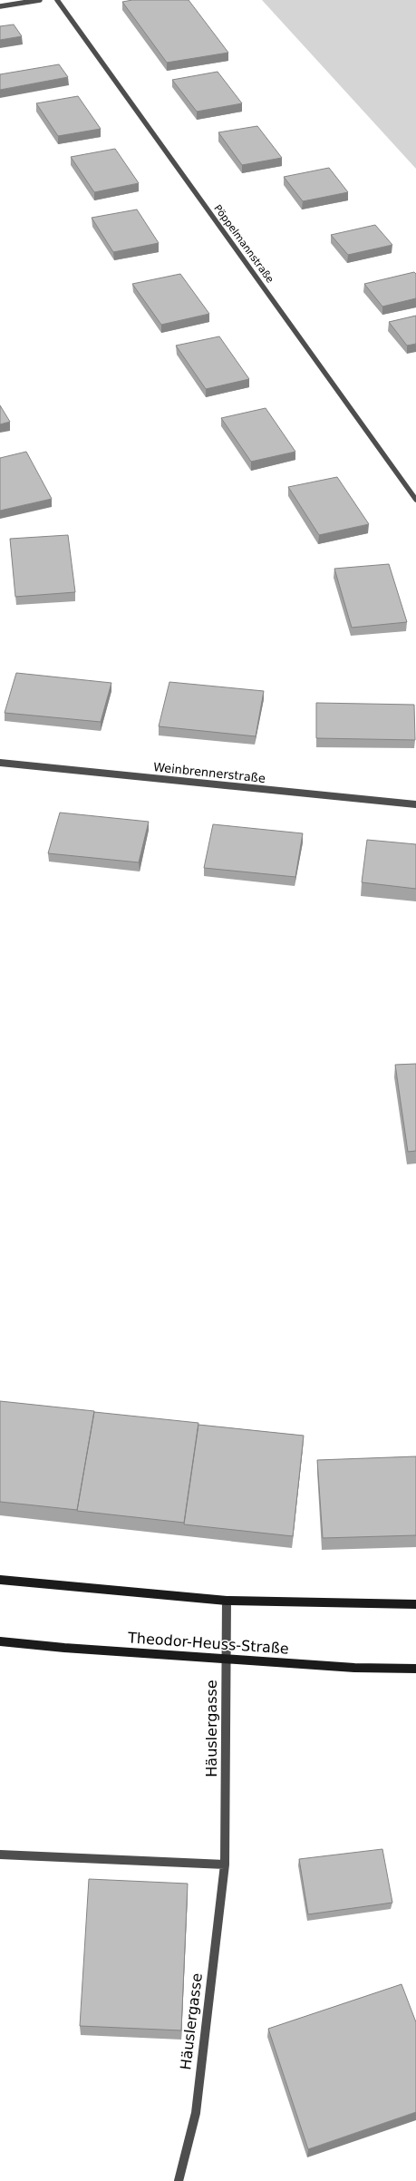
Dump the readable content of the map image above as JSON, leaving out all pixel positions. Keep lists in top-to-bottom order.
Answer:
{
  "streets": {
    "main road": ["Theodor-Heuss-Straße"],
    "street": ["Pöppelmannstraße", "Weinbrennerstraße", "Häuslergasse"]
  },
  "crossings": [
    ["Theodor-Heuss-Straße", "Häuslergasse"]
  ]
}
